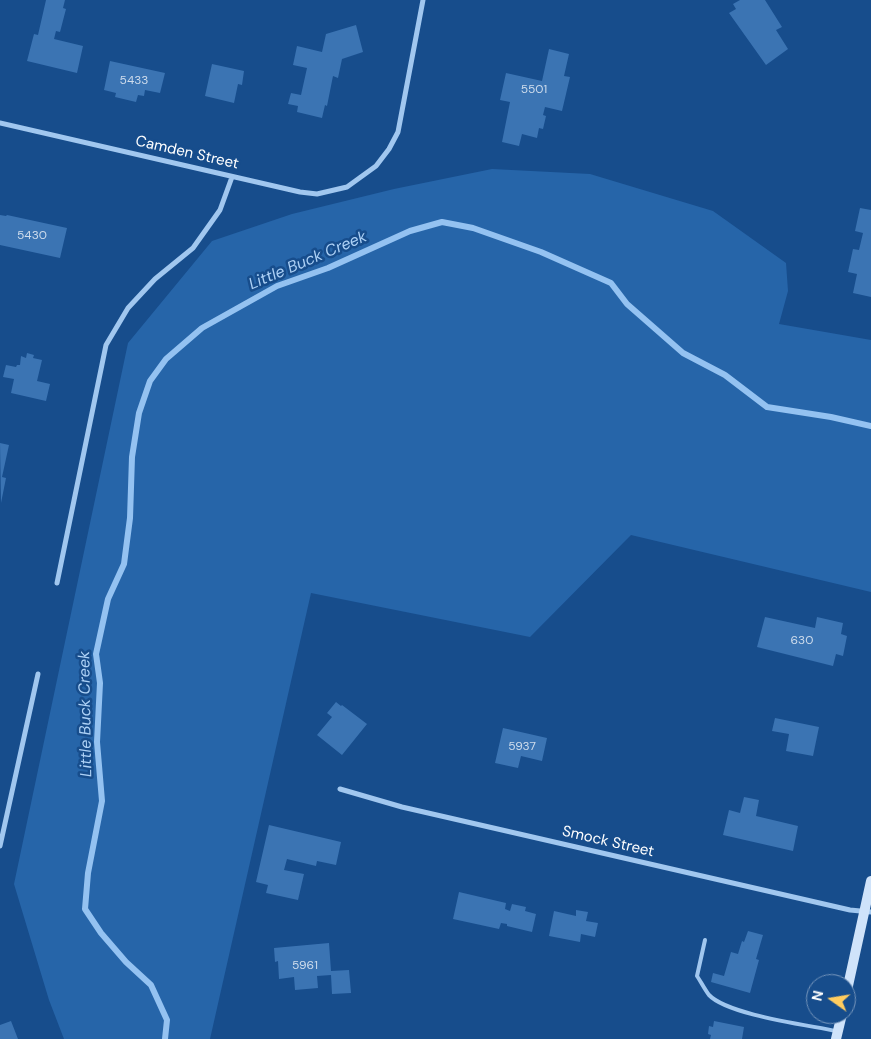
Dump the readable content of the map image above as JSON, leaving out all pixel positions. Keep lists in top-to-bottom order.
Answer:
{
  "streets": {
    "street": ["Camden Street", "Smock Street"]
  },
  "water": ["Little Buck Creek"],
  "house_numbers": [
    "5433",
    "5501",
    "5430",
    "630",
    "5937",
    "5961"
  ],
  "north": "left"
}
